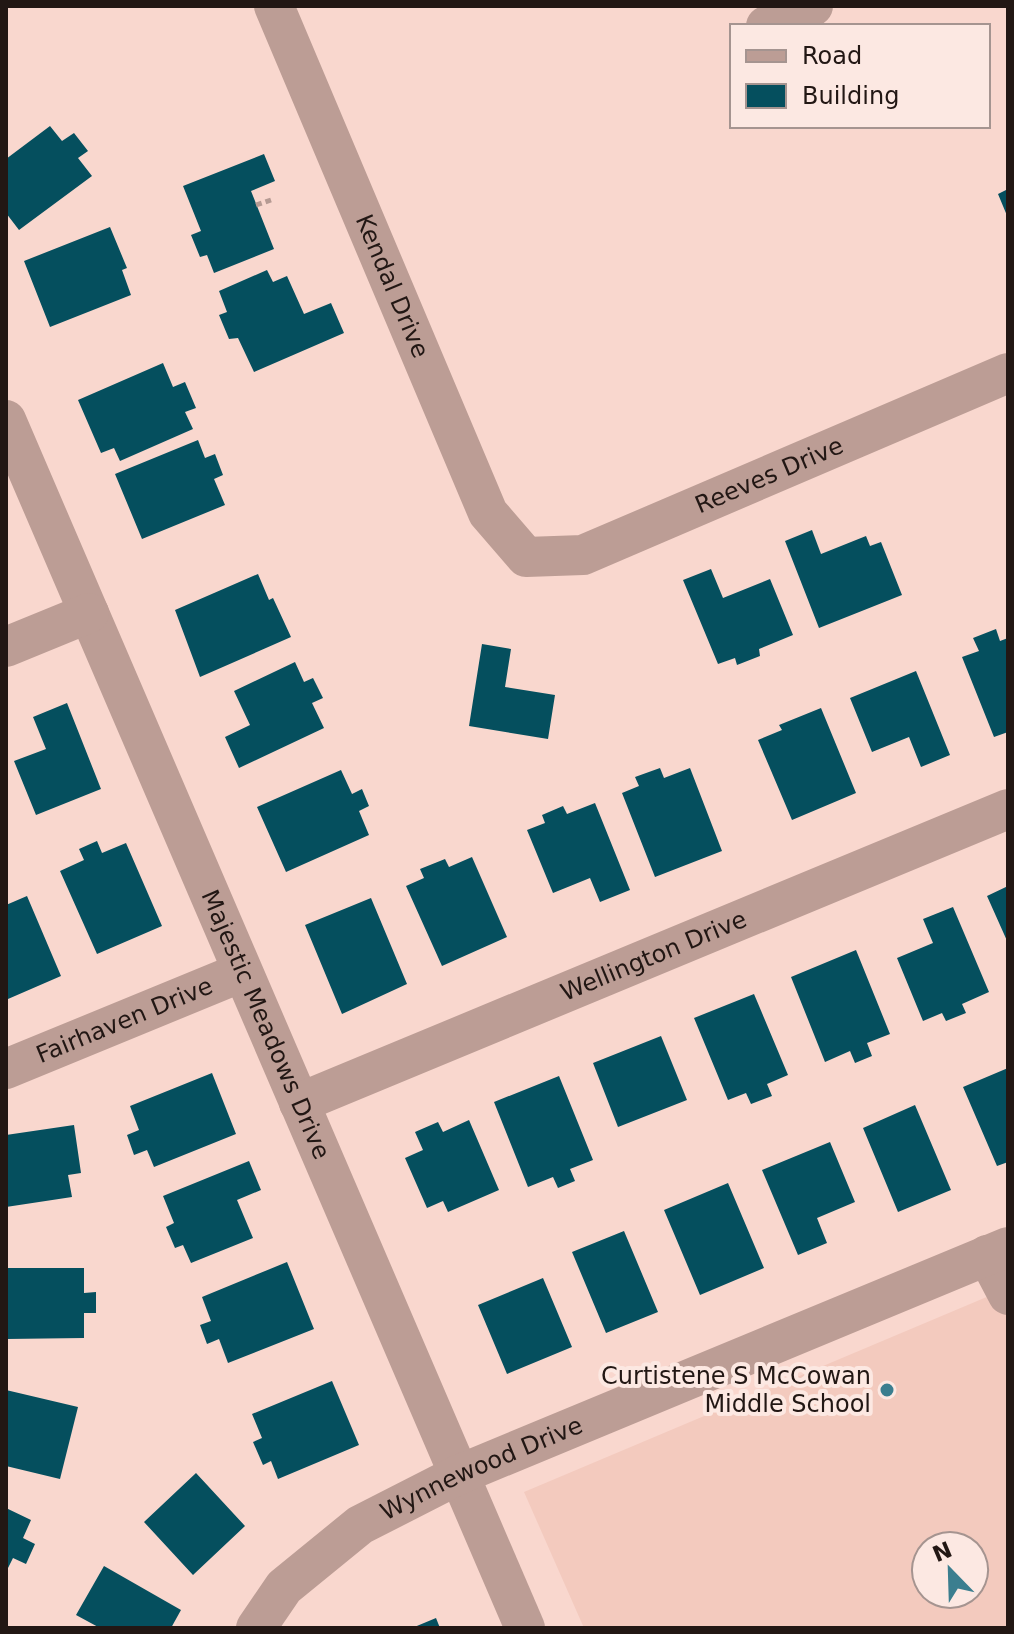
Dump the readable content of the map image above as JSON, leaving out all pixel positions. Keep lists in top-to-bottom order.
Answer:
{
  "streets": {
    "street": [
      "Kendal Drive",
      "Reeves Drive",
      "Wellington Drive",
      "Fairhaven Drive",
      "Majestic Meadows Drive",
      "Wynnewood Drive"
    ]
  },
  "crossings": [
    ["Kendal Drive", "Reeves Drive"],
    ["Wellington Drive", "Majestic Meadows Drive"],
    ["Fairhaven Drive", "Majestic Meadows Drive"],
    ["Majestic Meadows Drive", "Wynnewood Drive"]
  ],
  "places": ["Curtistene S McCowan Middle School"],
  "legend": ["Road", "Building"],
  "north": "top left"
}
